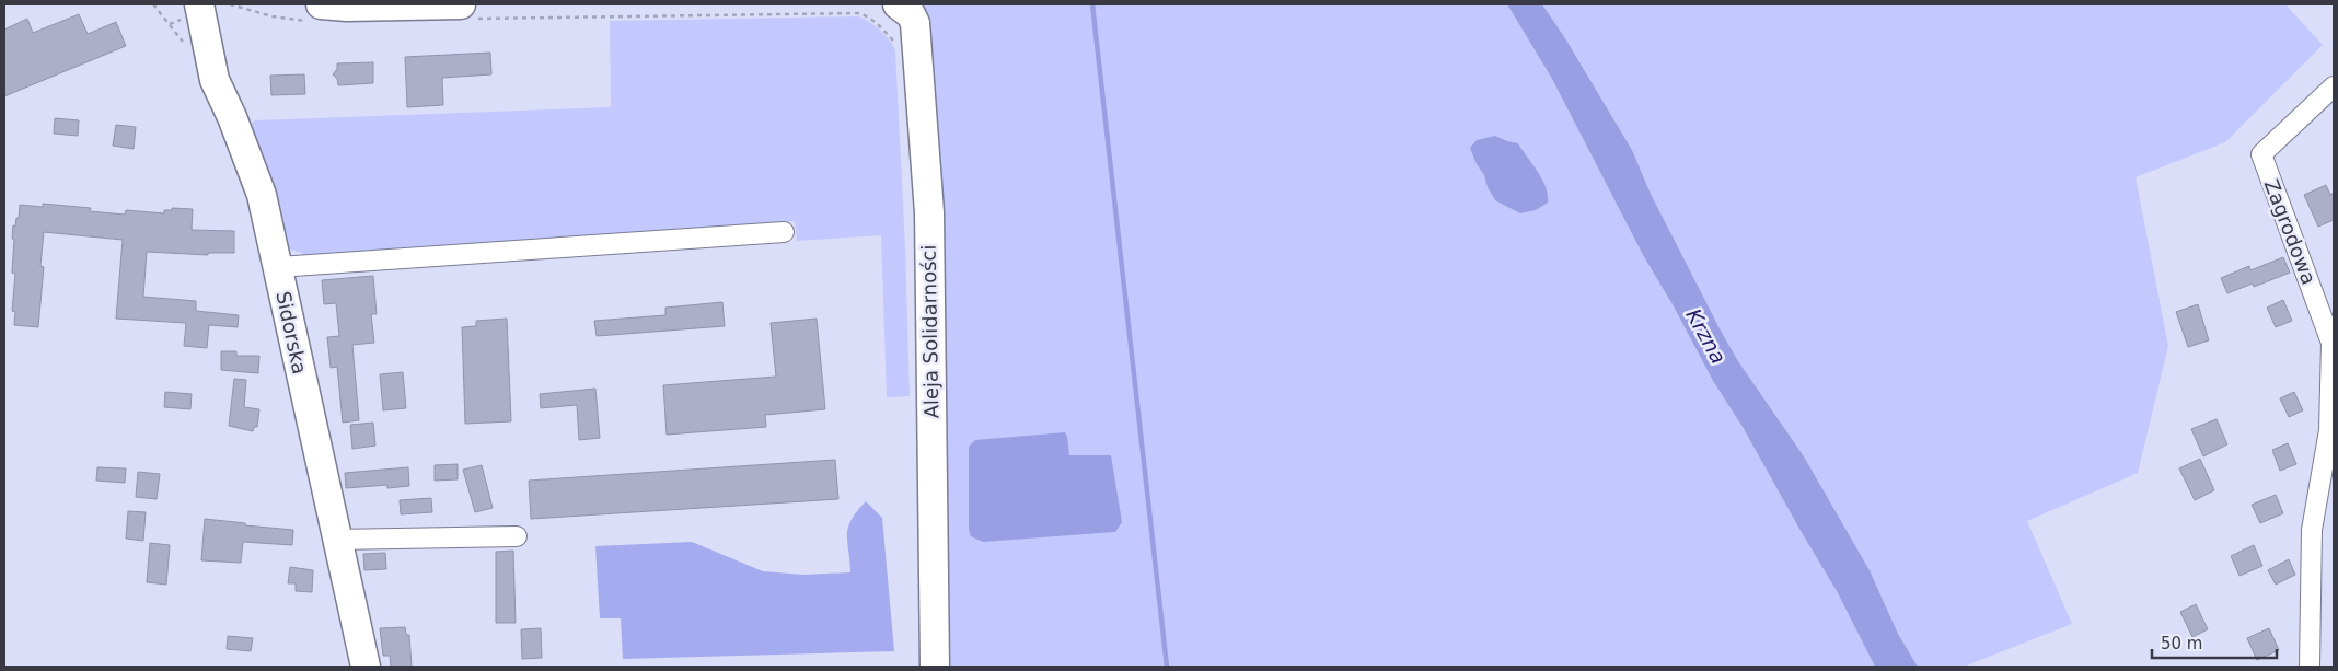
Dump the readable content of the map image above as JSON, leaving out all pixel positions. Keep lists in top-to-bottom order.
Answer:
{
  "streets": {
    "street": ["Zagrodowa", "Aleja Solidarności", "Sidorska"]
  },
  "water": ["Krzna"],
  "scale_bar": "50 m"
}
